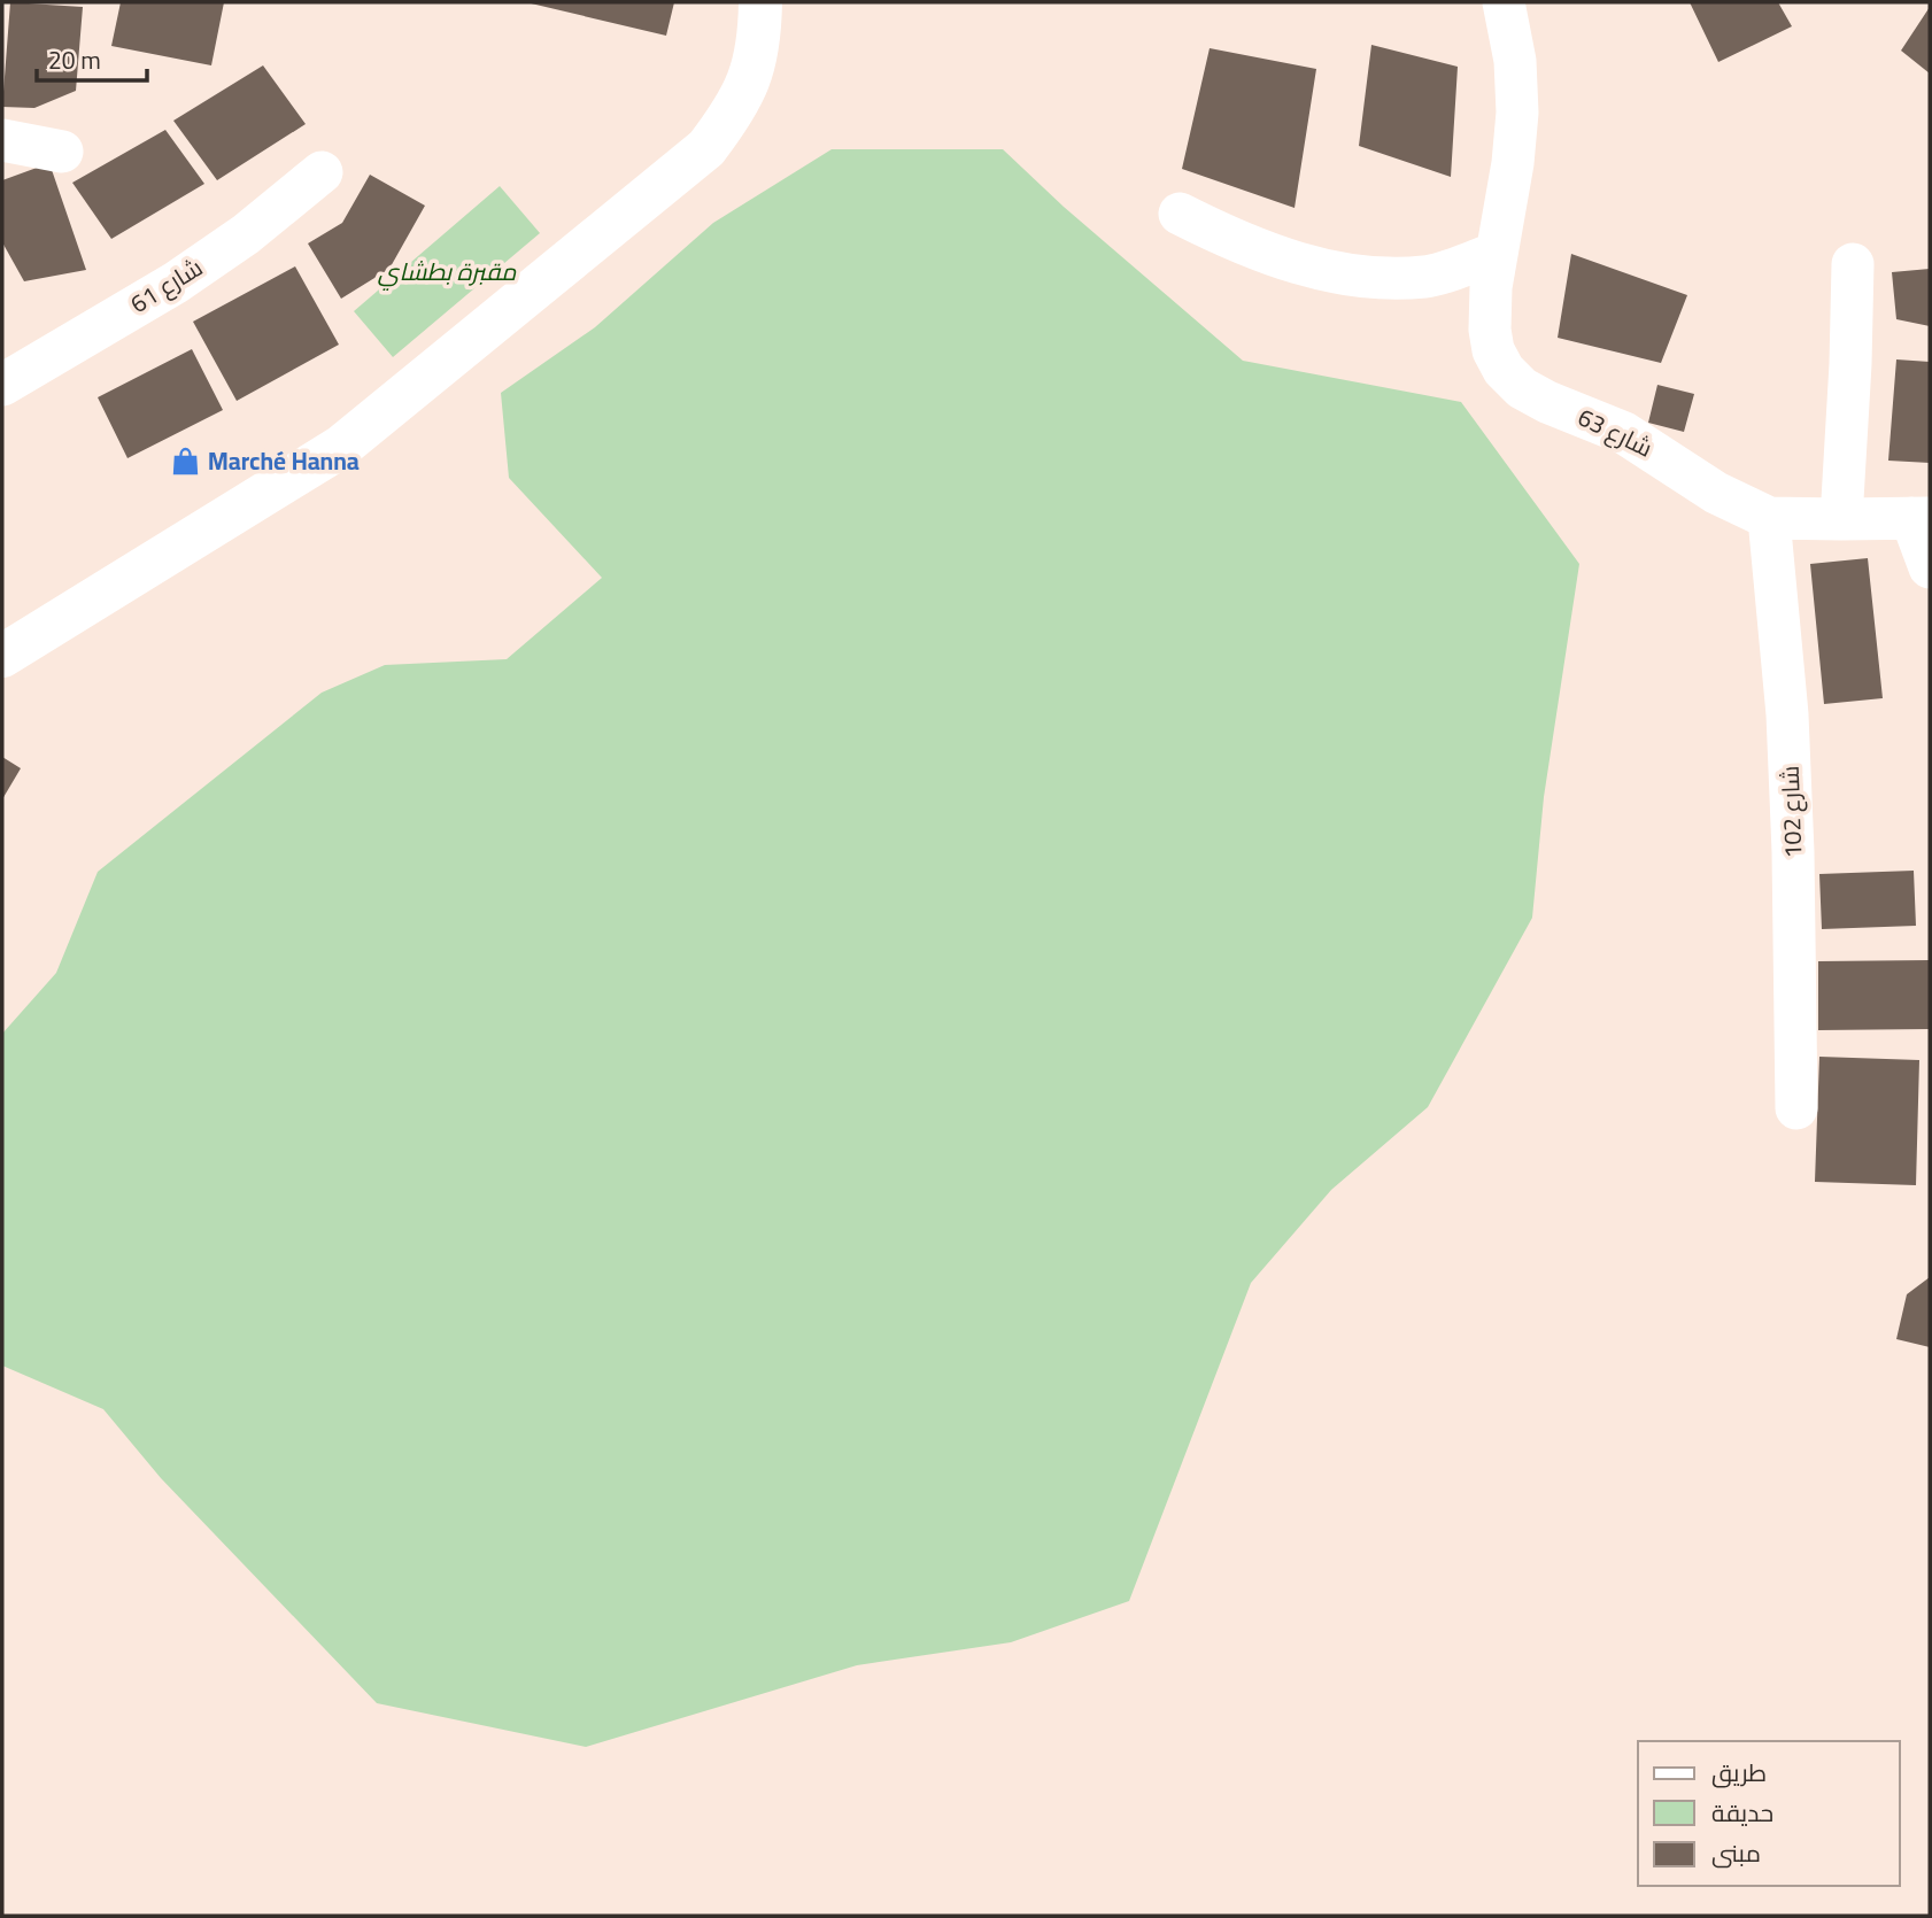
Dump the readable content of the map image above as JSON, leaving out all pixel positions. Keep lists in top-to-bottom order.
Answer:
{
  "streets": {
    "street": ["شارع 61", "شارع 63", "شارع 102"]
  },
  "crossings": [
    ["شارع 63", "شارع 102"]
  ],
  "parks": ["مقبرة بطشاي"],
  "places": {
    "shop": ["Marché Hanna"]
  },
  "legend": ["طريق", "حديقة", "مبنى"],
  "scale_bar": "20 m"
}
